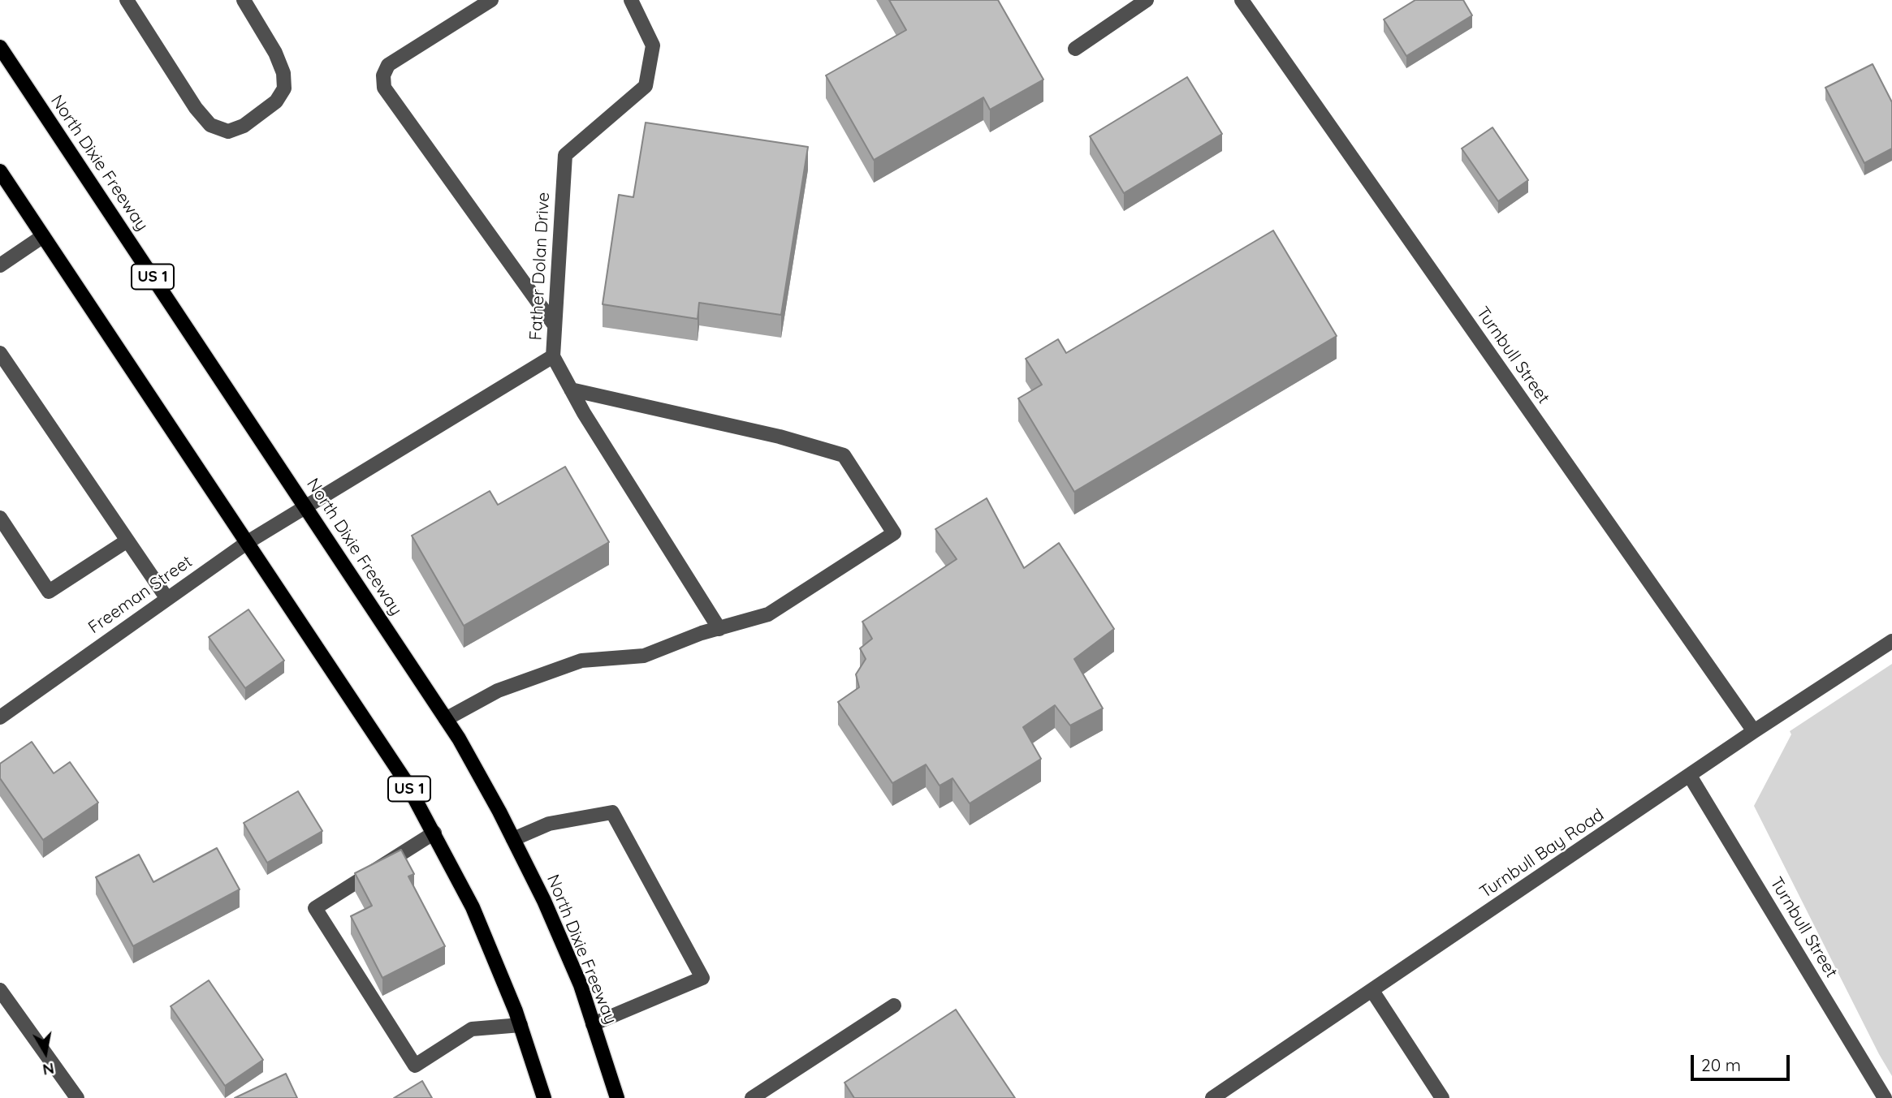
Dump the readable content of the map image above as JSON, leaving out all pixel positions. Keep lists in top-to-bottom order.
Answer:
{
  "streets": {
    "main road": ["North Dixie Freeway", "US 1"],
    "street": [
      "Father Dolan Drive",
      "Turnbull Street",
      "Freeman Street",
      "Turnbull Bay Road"
    ]
  },
  "crossings": [
    ["North Dixie Freeway", "Father Dolan Drive"],
    ["North Dixie Freeway", "Freeman Street"],
    ["Father Dolan Drive", "Freeman Street"],
    ["US 1", "Freeman Street"],
    ["Turnbull Street", "Turnbull Bay Road"]
  ],
  "scale_bar": "20 m",
  "north": "bottom"
}
